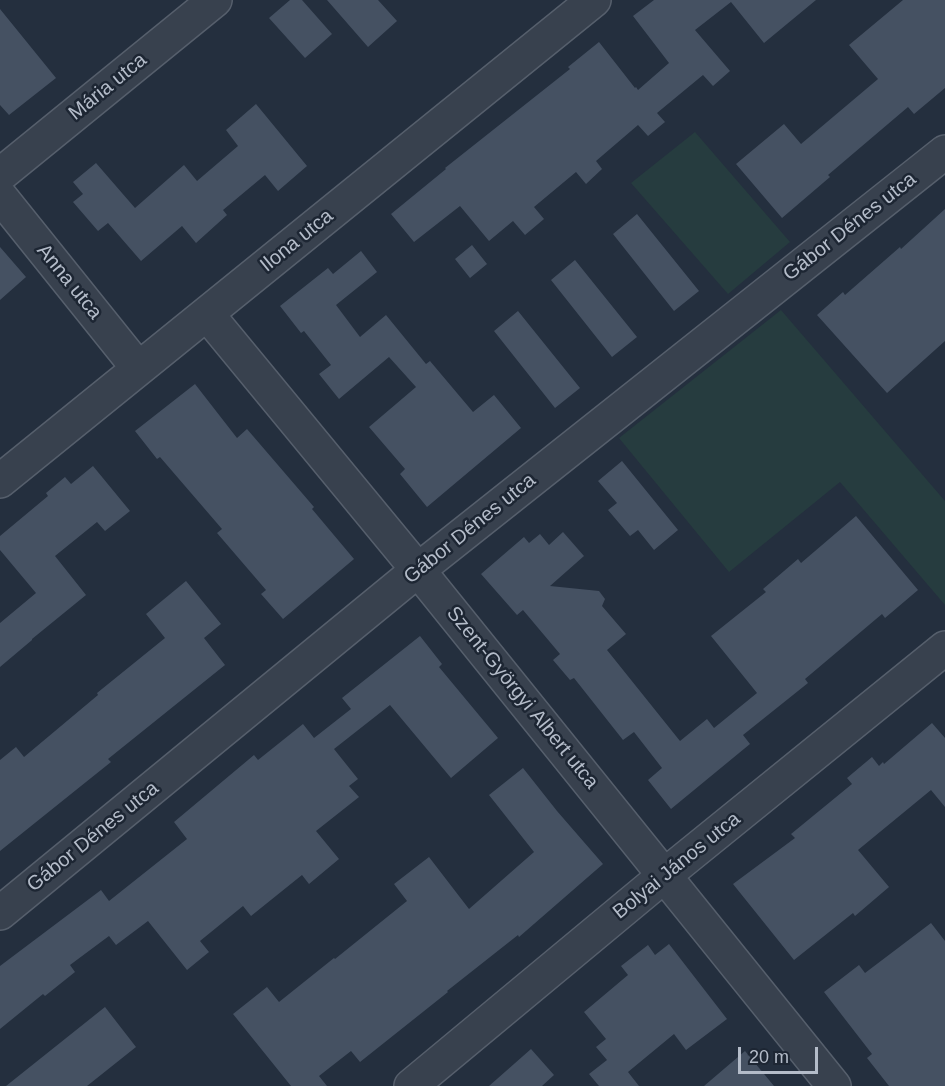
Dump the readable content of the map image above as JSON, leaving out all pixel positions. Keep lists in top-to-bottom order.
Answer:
{
  "streets": {
    "street": [
      "Mária utca",
      "Gábor Dénes utca",
      "Ilona utca",
      "Anna utca",
      "Szent-Györgyi Albert utca",
      "Bolyai János utca"
    ]
  },
  "crossings": [
    ["Gábor Dénes utca", "Szent-Györgyi Albert utca"],
    ["Ilona utca", "Anna utca"],
    ["Ilona utca", "Szent-Györgyi Albert utca"],
    ["Szent-Györgyi Albert utca", "Bolyai János utca"]
  ],
  "scale_bar": "20 m"
}
